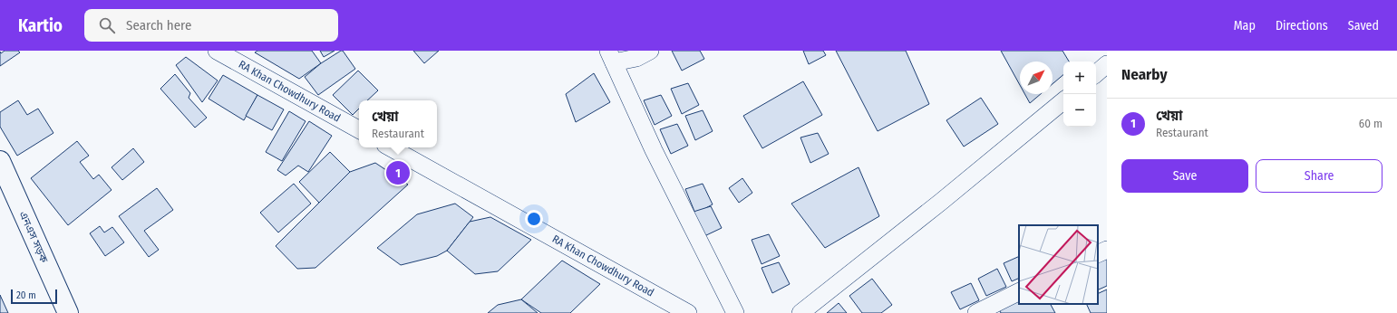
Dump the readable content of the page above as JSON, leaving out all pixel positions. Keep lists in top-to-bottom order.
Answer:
{
  "streets": {
    "main road": ["এনএস সড়ক"],
    "street": ["RA Khan Chowdhury Road"]
  },
  "scale_bar": "20 m",
  "north": "top right",
  "page": {
    "header": "Kartio",
    "search": "Search here",
    "nav": ["Map", "Directions", "Saved"],
    "heading": "Nearby",
    "map_buttons": ["+", "−"],
    "list": [
      {
        "mark": "1",
        "name": "খেয়া",
        "note": "Restaurant",
        "value": "60 m"
      }
    ],
    "popup": ["খেয়া", "Restaurant"],
    "buttons": ["Save", "Share"],
    "pins": "1",
    "scale": "20 m"
  }
}
